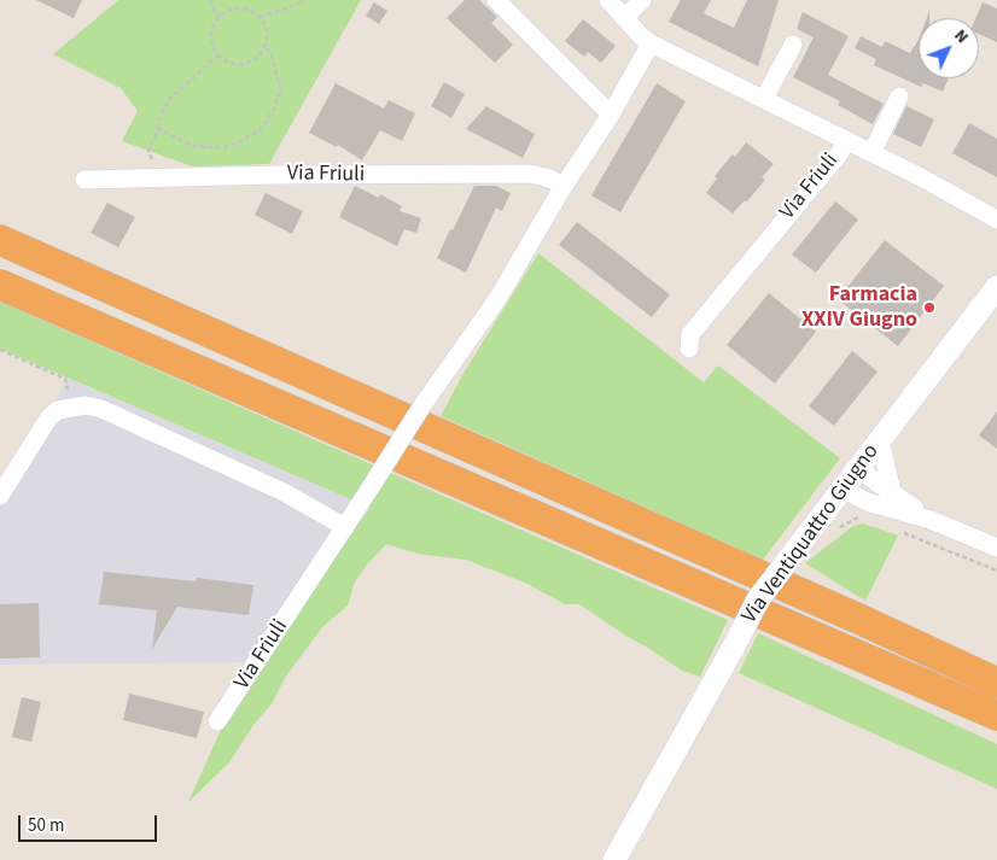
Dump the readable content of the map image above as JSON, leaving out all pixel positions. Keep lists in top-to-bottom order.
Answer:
{
  "streets": {
    "street": ["Via Friuli", "Via Ventiquattro Giugno"]
  },
  "places": ["Farmacia XXIV Giugno"],
  "scale_bar": "50 m",
  "north": "top right"
}
